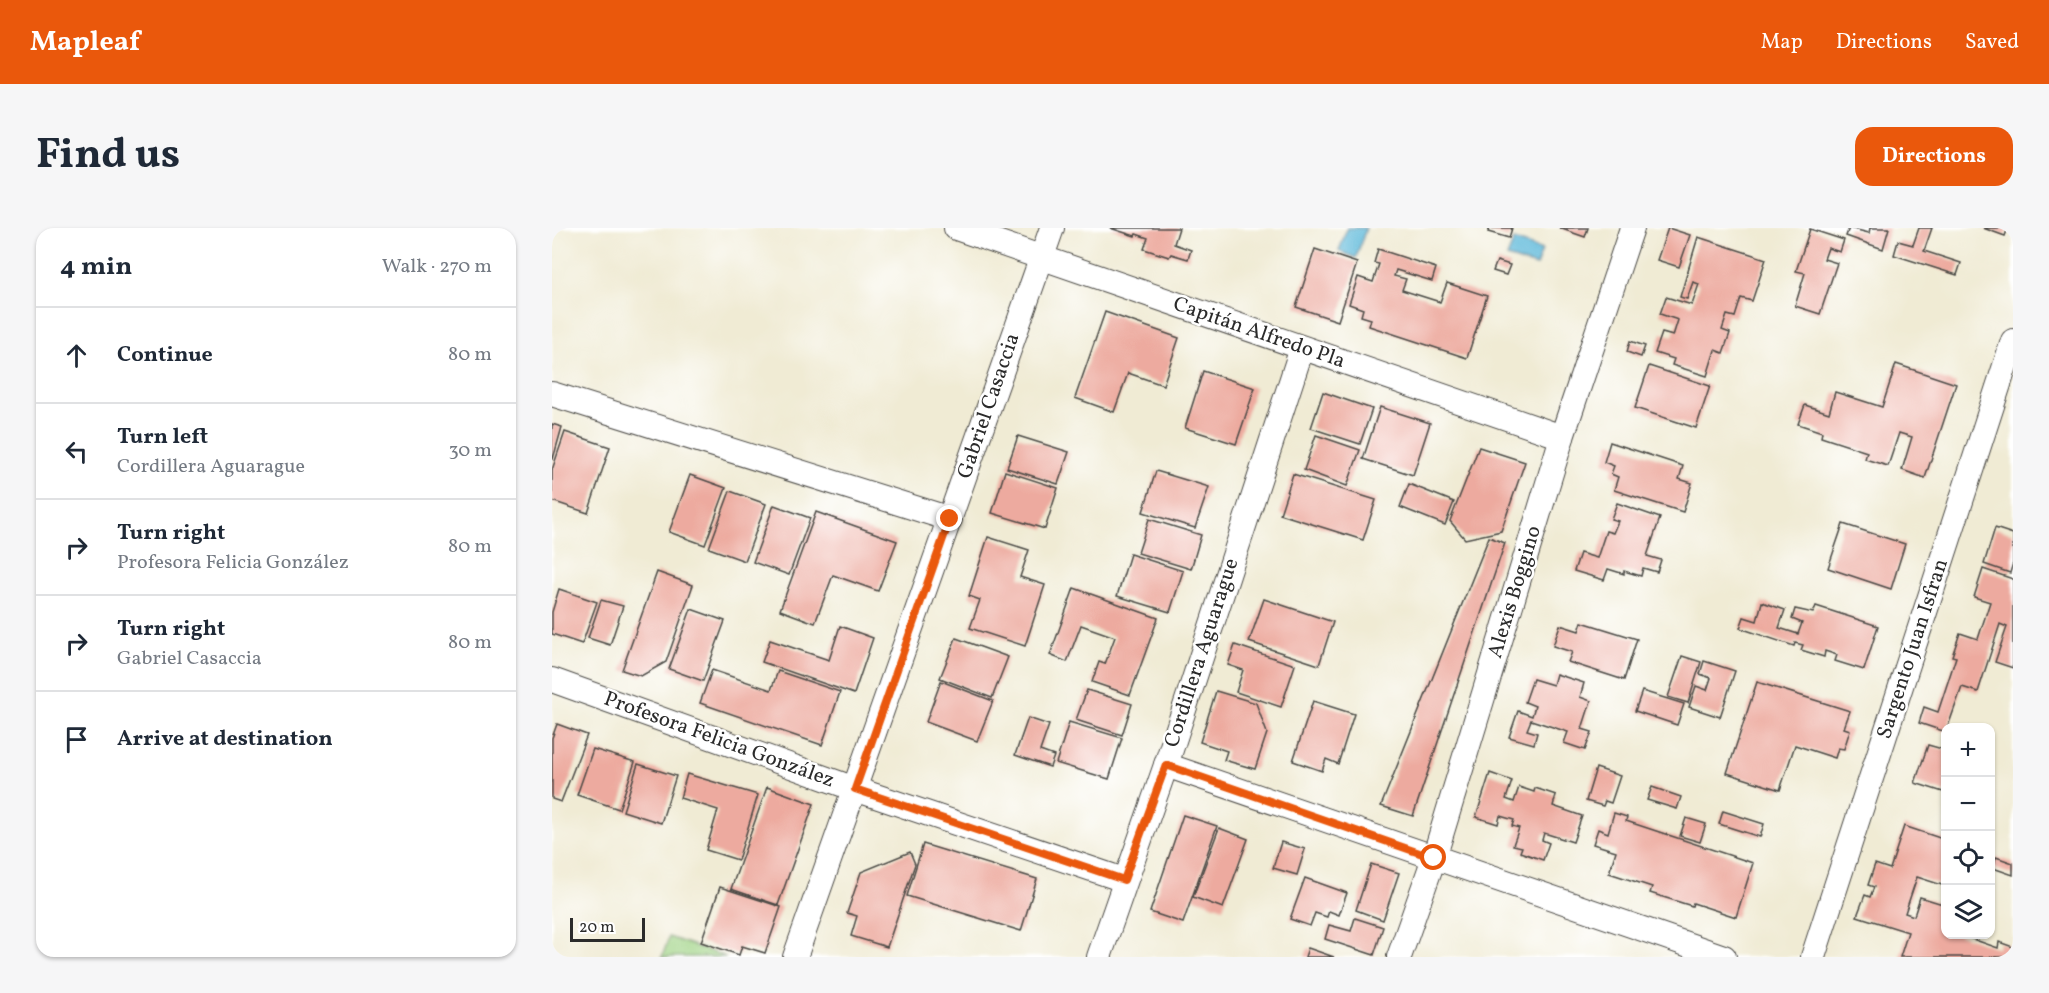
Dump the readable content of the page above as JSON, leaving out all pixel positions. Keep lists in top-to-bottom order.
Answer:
{
  "streets": {
    "street": [
      "Capitán Alfredo Pla",
      "Gabriel Casaccia",
      "Alexis Boggino",
      "Sargento Juan Isfran",
      "Cordillera Aguarague",
      "Profesora Felicia González"
    ]
  },
  "crossings": [
    ["Capitán Alfredo Pla", "Gabriel Casaccia"],
    ["Capitán Alfredo Pla", "Alexis Boggino"],
    ["Capitán Alfredo Pla", "Cordillera Aguarague"],
    ["Gabriel Casaccia", "Profesora Felicia González"],
    ["Cordillera Aguarague", "Profesora Felicia González"]
  ],
  "scale_bar": "20 m",
  "page": {
    "header": "Mapleaf",
    "nav": ["Map", "Directions", "Saved"],
    "title": "Find us",
    "buttons": "Directions",
    "heading": ["4 min", "Walk · 270 m"],
    "list": [
      ["Continue", "80 m"],
      ["Turn left", "Cordillera Aguarague", "30 m"],
      ["Turn right", "Profesora Felicia González", "80 m"],
      ["Turn right", "Gabriel Casaccia", "80 m"],
      "Arrive at destination"
    ],
    "map_buttons": ["+", "−"],
    "scale": "20 m"
  }
}
